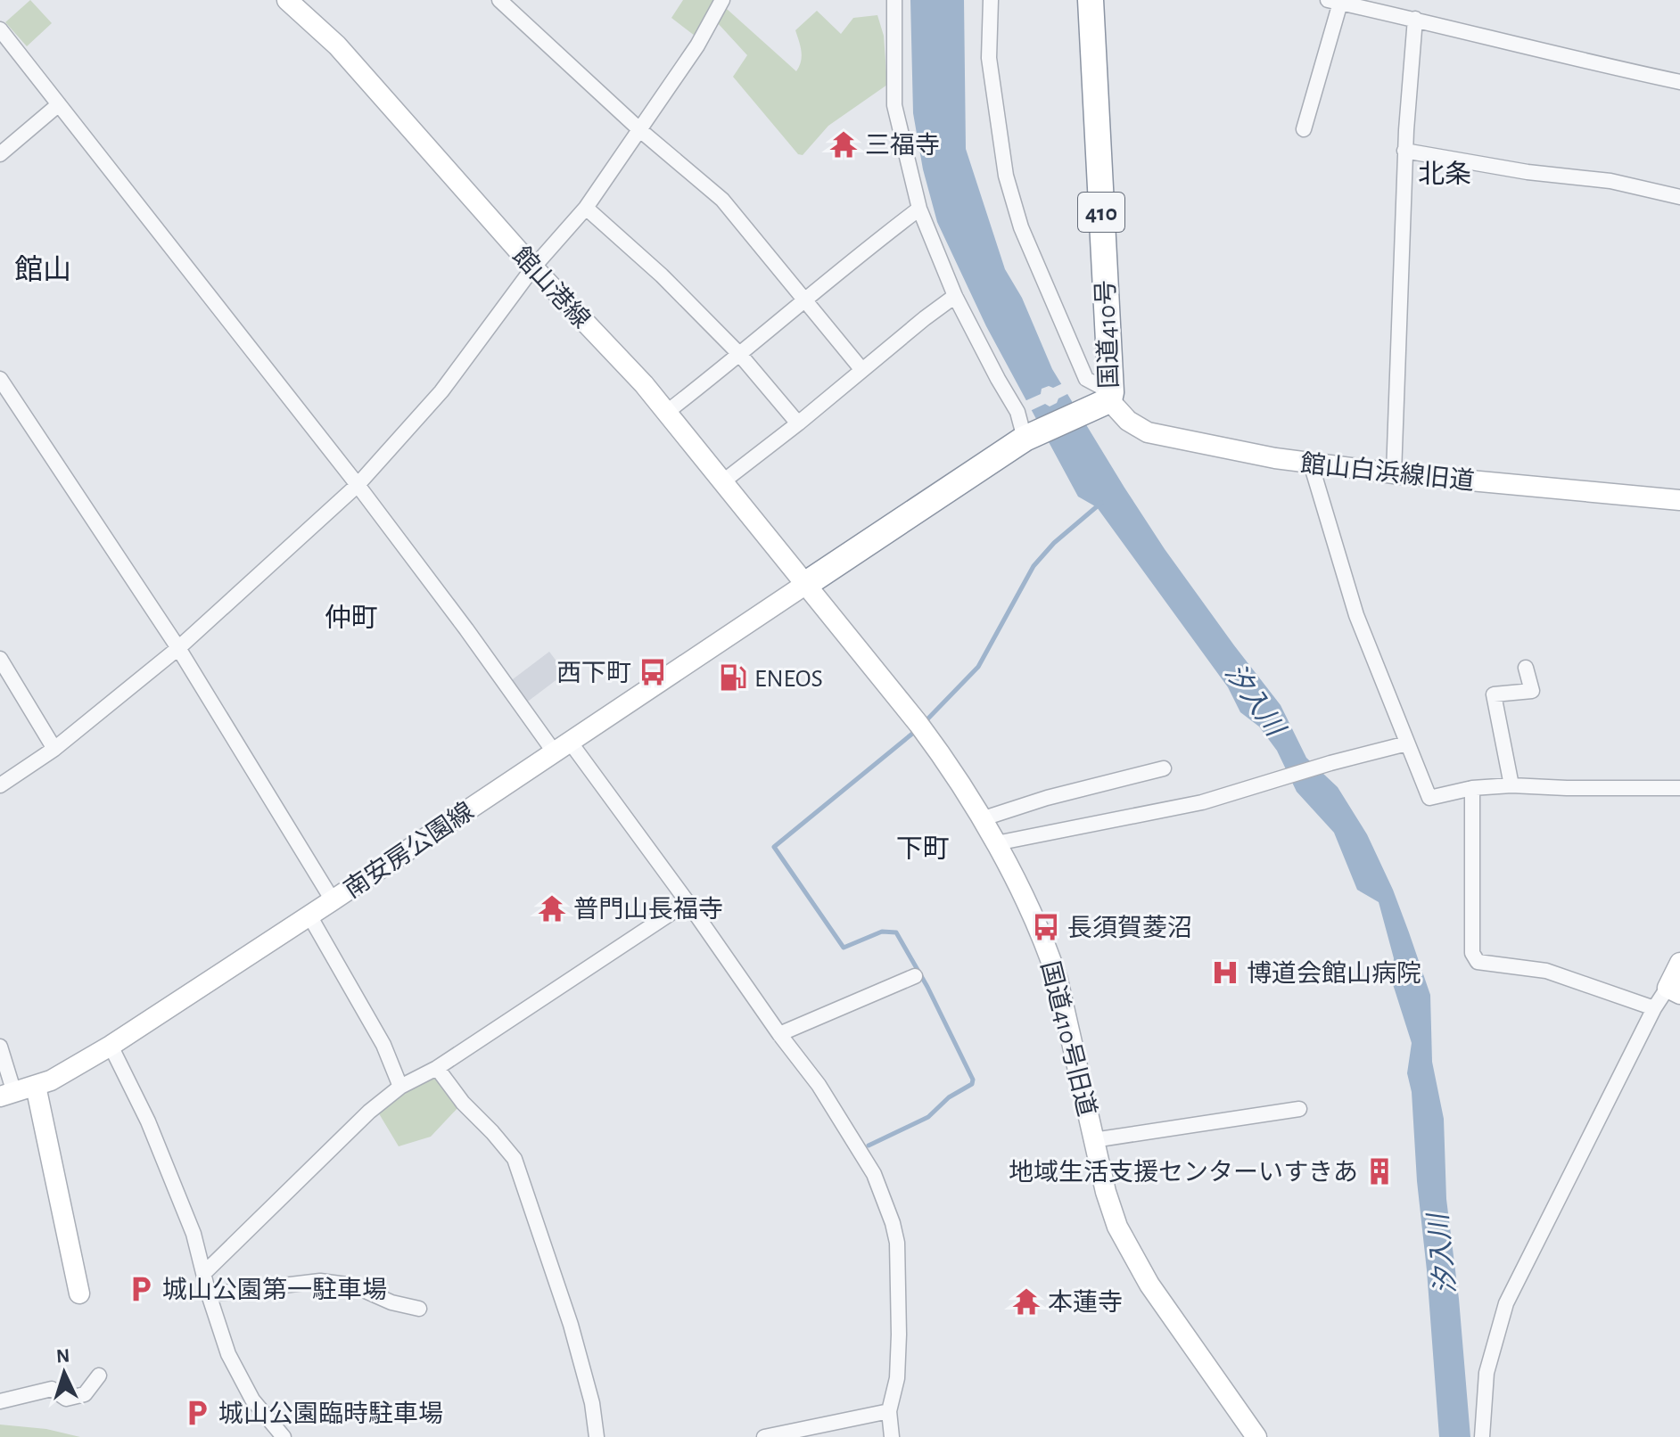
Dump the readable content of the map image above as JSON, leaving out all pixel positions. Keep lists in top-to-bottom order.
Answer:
{
  "streets": {
    "highway": ["410", "国道410号"],
    "street": [
      "館山港線",
      "館山白浜線旧道",
      "南安房公園線",
      "国道410号旧道"
    ]
  },
  "crossings": [
    ["館山港線", "国道410号"],
    ["館山港線", "南安房公園線"],
    ["館山港線", "国道410号旧道"],
    ["国道410号", "館山白浜線旧道"],
    ["国道410号", "南安房公園線"],
    ["国道410号", "国道410号旧道"],
    ["南安房公園線", "国道410号旧道"]
  ],
  "districts": [
    "北条",
    "館山",
    "仲町",
    "下町"
  ],
  "water": ["汐入川"],
  "places": {
    "temple": ["三福寺", "普門山長福寺", "本蓮寺"],
    "bus stop": ["西下町", "長須賀菱沼"],
    "fuel station": ["ENEOS"],
    "hospital": ["博道会館山病院"],
    "building": ["地域生活支援センターいすきあ"],
    "parking": ["城山公園第一駐車場", "城山公園臨時駐車場"]
  },
  "north": "top"
}
